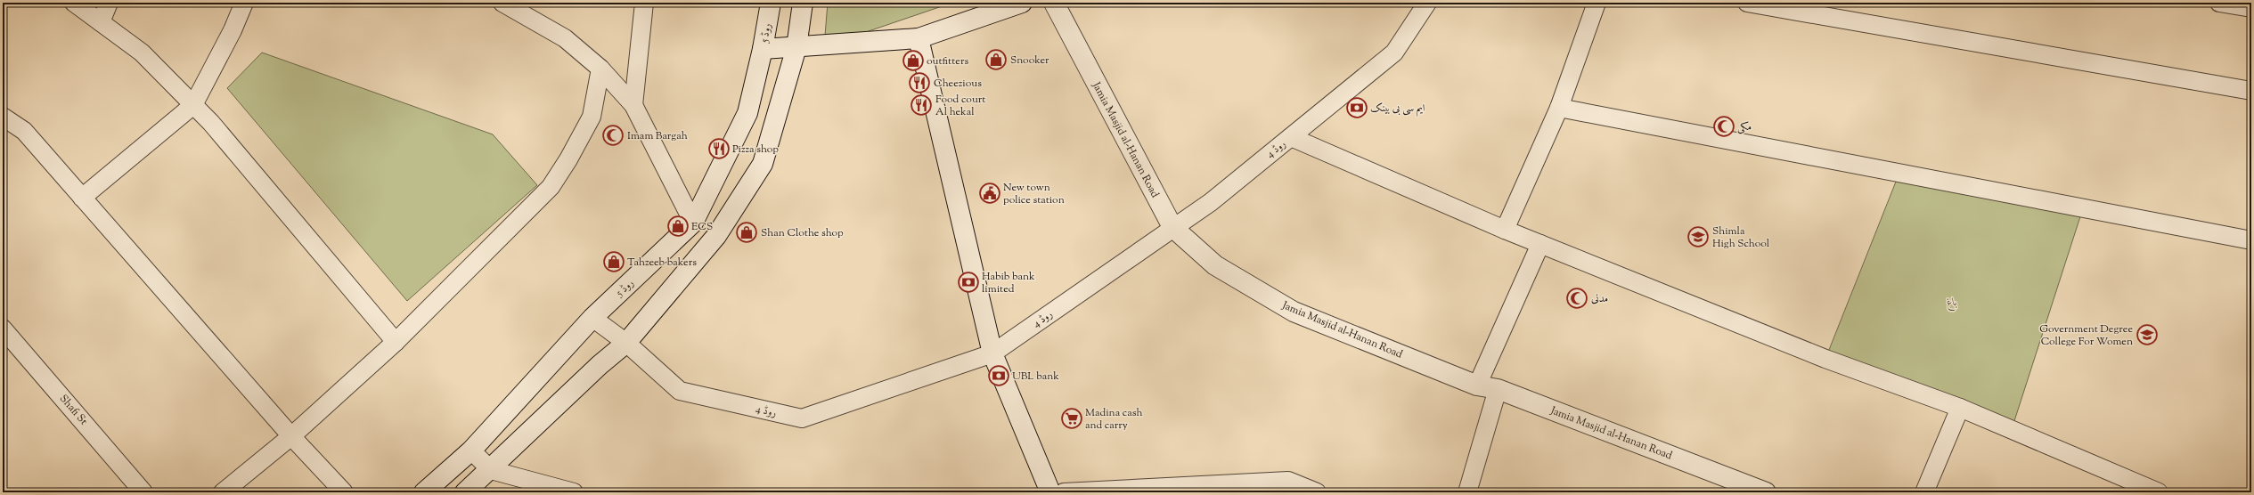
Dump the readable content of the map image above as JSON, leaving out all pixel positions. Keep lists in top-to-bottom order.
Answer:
{
  "streets": {
    "main road": ["روڈ 5", "Jamia Masjid al-Hanan Road"],
    "street": ["روڈ 4", "Shafi St"]
  },
  "crossings": [
    ["روڈ 5", "روڈ 4"],
    ["Jamia Masjid al-Hanan Road", "روڈ 4"]
  ],
  "parks": ["باغ"],
  "places": {
    "shop": [
      "Snooker",
      "outfitters",
      "ECS",
      "Shan Clothe shop",
      "Tahzeeb bakers"
    ],
    "restaurant": ["Cheezious", "Food court Al hekal", "Pizza shop"],
    "bank": ["ایم سی بی بینک", "Habib bank limited", "UBL bank"],
    "mosque": ["مکی", "Imam Bargah", "مدنی"],
    "public building": ["New town police station"],
    "school or university": ["Shimla High School", "Government Degree College For Women"],
    "supermarket": ["Madina cash and carry"]
  }
}
